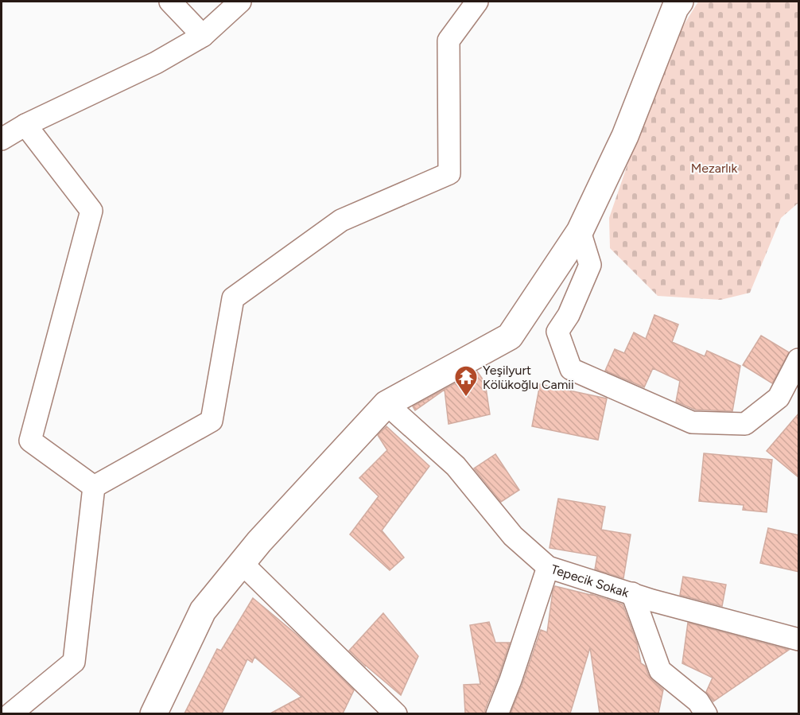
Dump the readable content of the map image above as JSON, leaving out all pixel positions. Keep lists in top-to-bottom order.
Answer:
{
  "streets": {
    "street": ["Tepecik Sokak"]
  },
  "parks": ["Mezarlık"],
  "places": {
    "temple": ["Yeşilyurt Kölükoğlu Camii"]
  }
}
